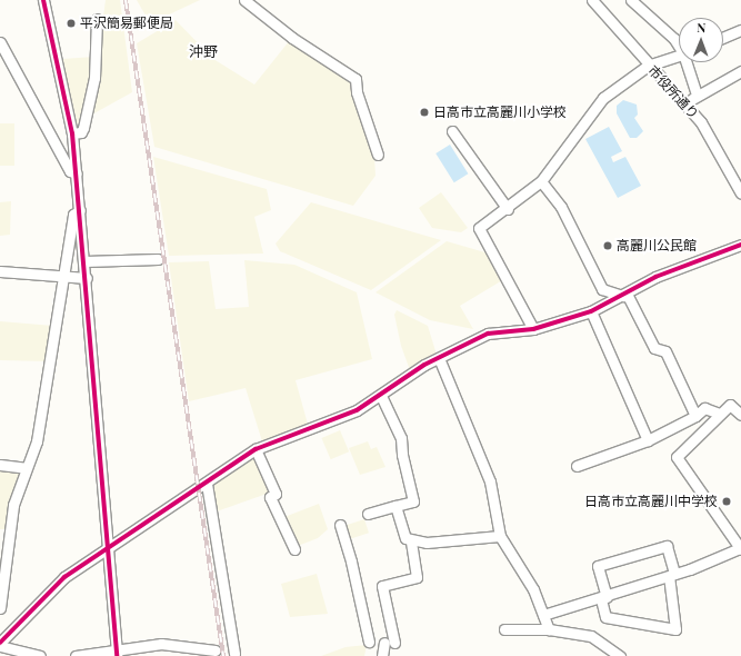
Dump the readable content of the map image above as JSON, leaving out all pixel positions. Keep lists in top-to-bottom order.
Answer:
{
  "streets": {
    "street": ["市役所通り"]
  },
  "districts": ["沖野"],
  "places": [
    "平沢簡易郵便局",
    "日高市立高麗川小学校",
    "高麗川公民館",
    "日高市立高麗川中学校"
  ],
  "north": "top"
}
